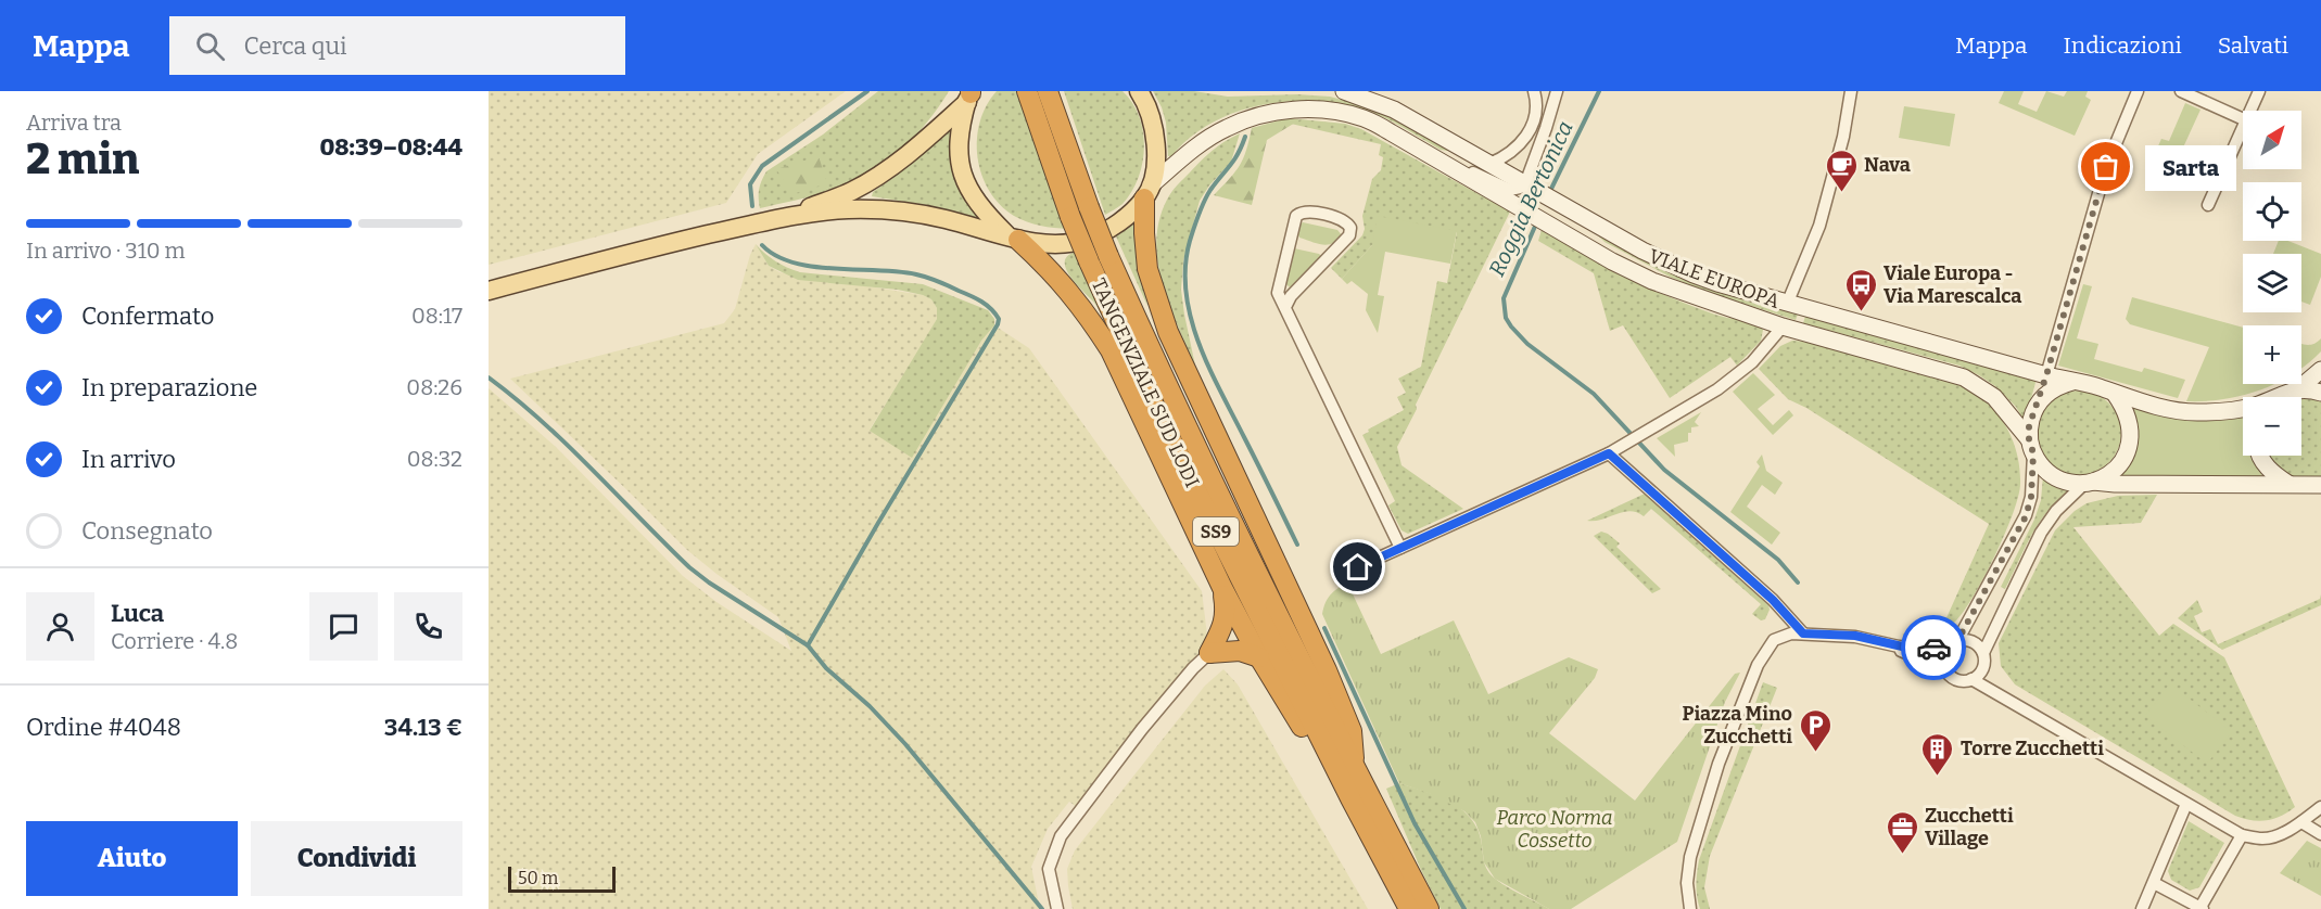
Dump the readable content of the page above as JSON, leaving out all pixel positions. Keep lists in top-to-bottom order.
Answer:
{
  "streets": {
    "highway": ["TANGENZIALE SUD LODI", "SS9"],
    "street": ["VIALE EUROPA"]
  },
  "water": ["Roggia Bertonica"],
  "parks": ["Parco Norma Cossetto"],
  "places": {
    "other": ["Sarta"],
    "cafe": ["Nava"],
    "bus stop": ["Viale Europa - Via Marescalca"],
    "parking": ["Piazza Mino Zucchetti"],
    "building": ["Torre Zucchetti"],
    "office": ["Zucchetti Village"]
  },
  "scale_bar": "50 m",
  "north": "top right",
  "page": {
    "header": "Mappa",
    "search": "Cerca qui",
    "nav": ["Mappa", "Indicazioni", "Salvati"],
    "heading": ["2 min", "Arriva tra", "08:39–08:44"],
    "panel": [
      "Luca",
      "Corriere · 4.8",
      "Ordine #4048",
      "34.13 €"
    ],
    "map_buttons": ["+", "−"],
    "bubble": "Sarta",
    "bar": "In arrivo · 310 m",
    "list": [
      ["Confermato", "08:17"],
      ["In preparazione", "08:26"],
      ["In arrivo", "08:32"],
      "Consegnato"
    ],
    "buttons": ["Aiuto", "Condividi"],
    "scale": "50 m"
  }
}
